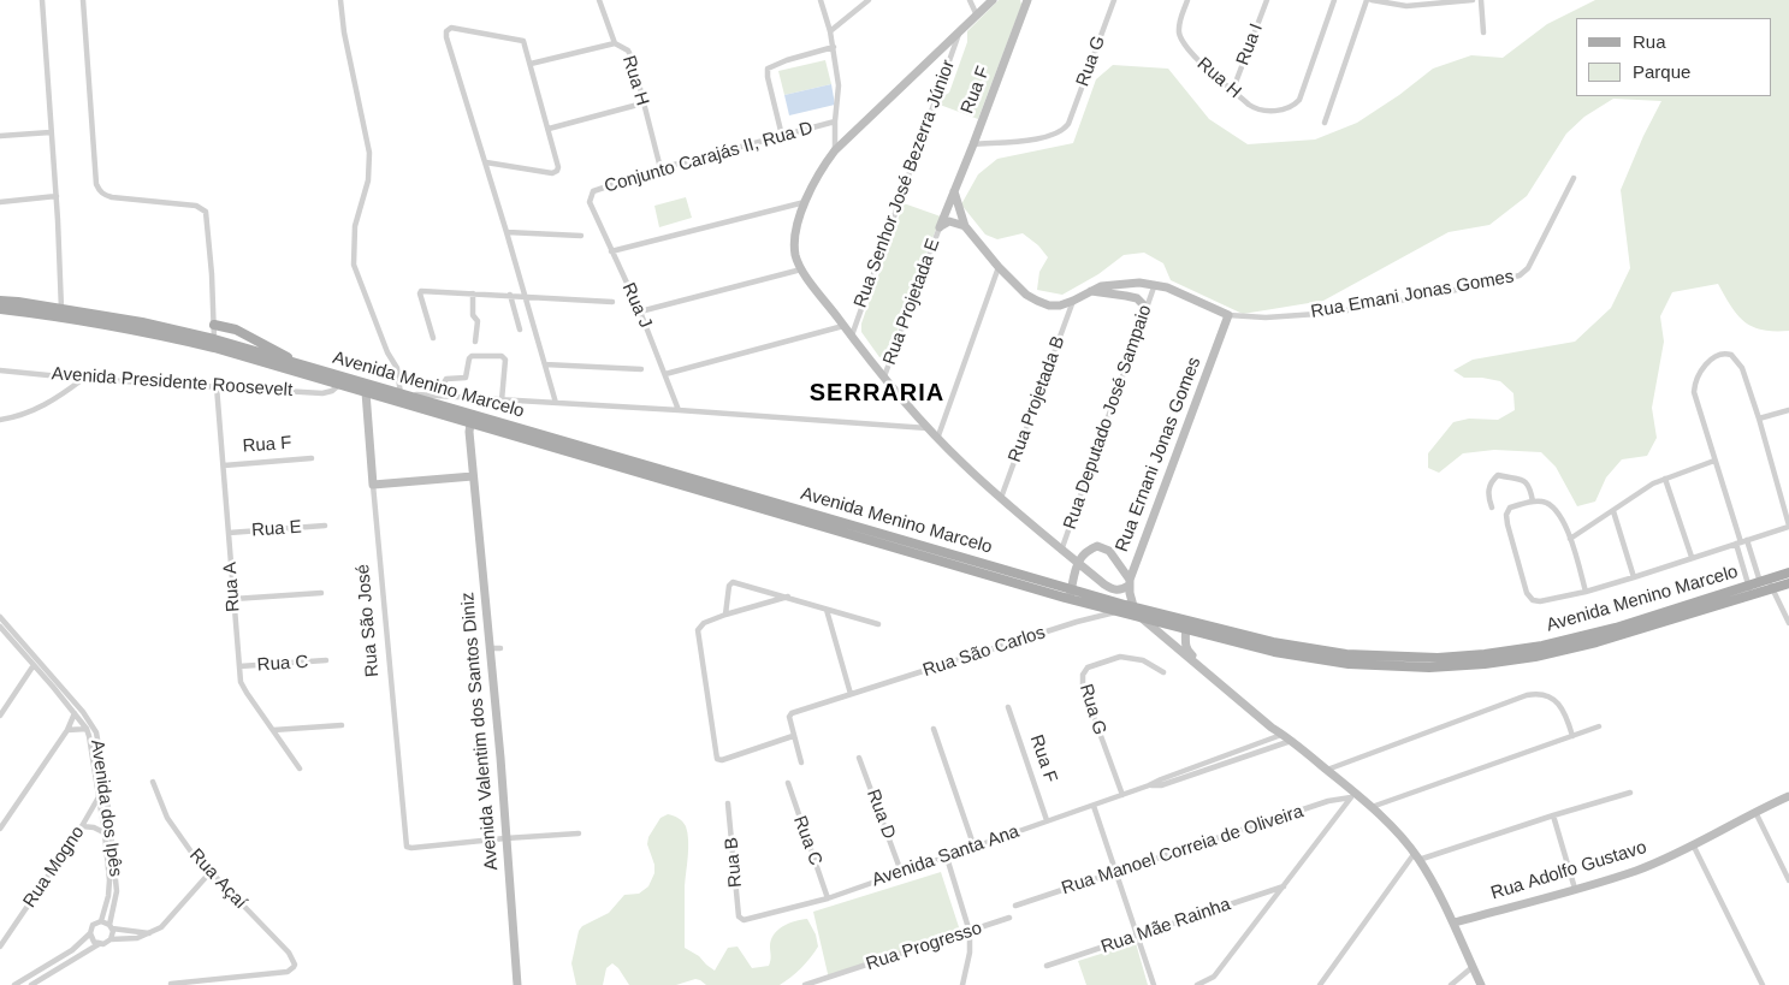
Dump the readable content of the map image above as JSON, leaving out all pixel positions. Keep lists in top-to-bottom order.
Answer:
{
  "streets": {
    "main road": ["Avenida Menino Marcelo"],
    "street": [
      "Rua I",
      "Rua G",
      "Rua H",
      "Rua F",
      "Conjunto Carajás II, Rua D",
      "Rua Senhor José Bezerra Júnior",
      "Rua Emani Jonas Gomes",
      "Rua Projetada E",
      "Rua J",
      "Avenida Presidente Roosevelt",
      "Rua Projetada B",
      "Rua Deputado José Sampaio",
      "Rua Ernani Jonas Gomes",
      "Rua E",
      "Rua A",
      "Rua São José",
      "Rua São Carlos",
      "Rua C",
      "Avenida Valentim dos Santos Diniz",
      "Avenida dos Ipês",
      "Rua D",
      "Rua Manoel Correia de Oliveira",
      "Avenida Santa Ana",
      "Rua B",
      "Rua Mogno",
      "Rua Adolfo Gustavo",
      "Rua Açaí",
      "Rua Mãe Rainha",
      "Rua Progresso"
    ]
  },
  "crossings": [
    ["Rua I", "Rua H"],
    ["Rua G", "Rua F"],
    ["Rua G", "Avenida Santa Ana"],
    ["Rua H", "Conjunto Carajás II, Rua D"],
    ["Rua F", "Rua Projetada E"],
    ["Rua F", "Rua A"],
    ["Rua F", "Avenida Santa Ana"],
    ["Conjunto Carajás II, Rua D", "Rua J"],
    ["Rua Emani Jonas Gomes", "Rua Ernani Jonas Gomes"],
    ["Avenida Presidente Roosevelt", "Avenida Menino Marcelo"],
    ["Avenida Presidente Roosevelt", "Rua A"],
    ["Avenida Menino Marcelo", "Rua São José"],
    ["Avenida Menino Marcelo", "Rua São Carlos"],
    ["Avenida Menino Marcelo", "Avenida Valentim dos Santos Diniz"],
    ["Rua E", "Rua A"],
    ["Rua A", "Rua C"],
    ["Rua São José", "Avenida Valentim dos Santos Diniz"],
    ["Rua C", "Avenida Santa Ana"],
    ["Avenida dos Ipês", "Rua Mogno"],
    ["Rua D", "Avenida Santa Ana"],
    ["Avenida Santa Ana", "Rua B"]
  ],
  "districts": ["SERRARIA"],
  "legend": ["Rua", "Parque"]
}
